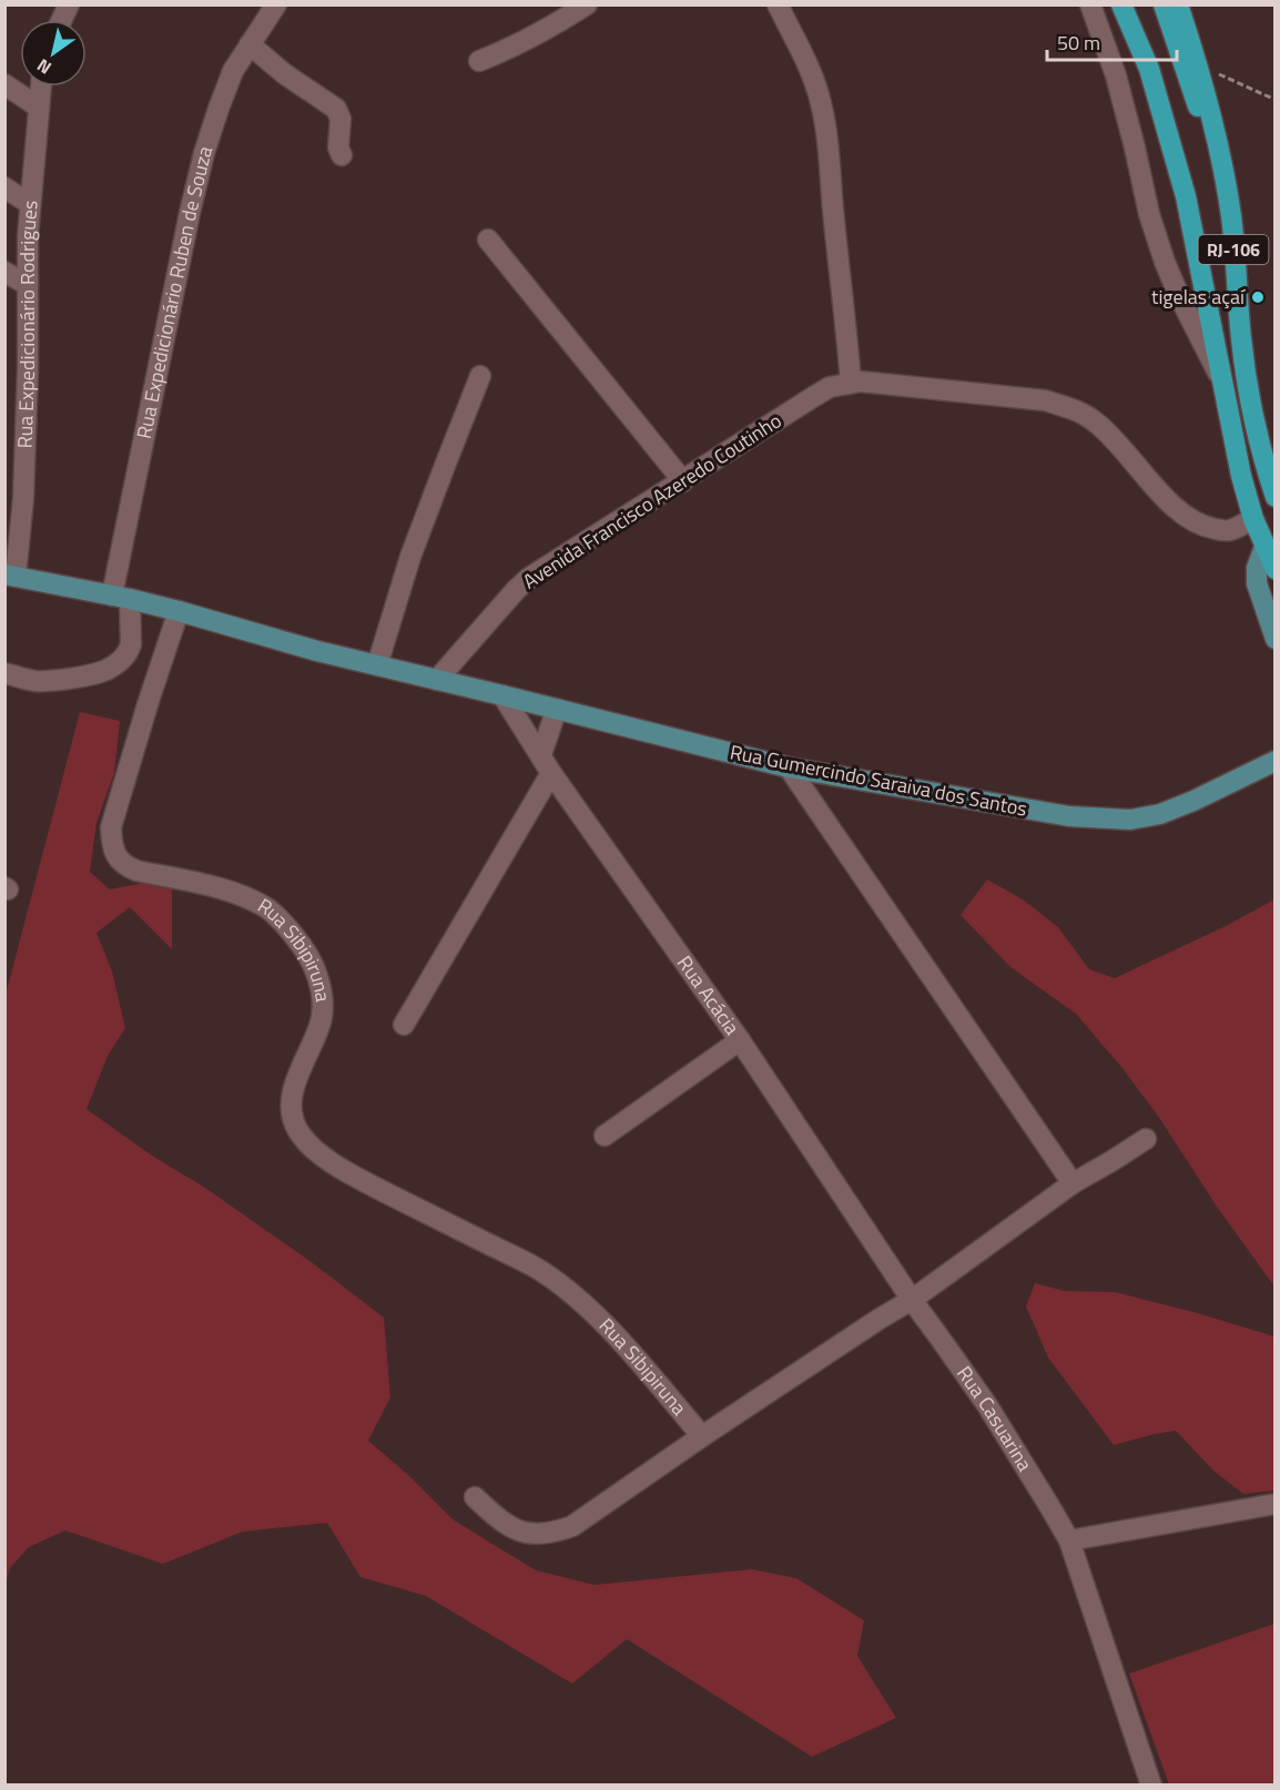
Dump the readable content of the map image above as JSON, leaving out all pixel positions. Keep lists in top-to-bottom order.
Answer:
{
  "streets": {
    "highway": ["RJ-106"],
    "main road": ["Rua Gumercindo Saraiva dos Santos"],
    "street": [
      "Rua Expedicionário Ruben de Souza",
      "Rua Expedicionário Rodrigues",
      "Avenida Francisco Azeredo Coutinho",
      "Rua Sibipiruna",
      "Rua Acácia",
      "Rua Casuarina"
    ]
  },
  "crossings": [
    ["RJ-106", "Avenida Francisco Azeredo Coutinho"],
    ["Avenida Francisco Azeredo Coutinho", "Rua Gumercindo Saraiva dos Santos"],
    ["Rua Gumercindo Saraiva dos Santos", "Rua Acácia"],
    ["Rua Acácia", "Rua Casuarina"]
  ],
  "places": ["tigelas açaí"],
  "scale_bar": "50 m",
  "north": "bottom left"
}
